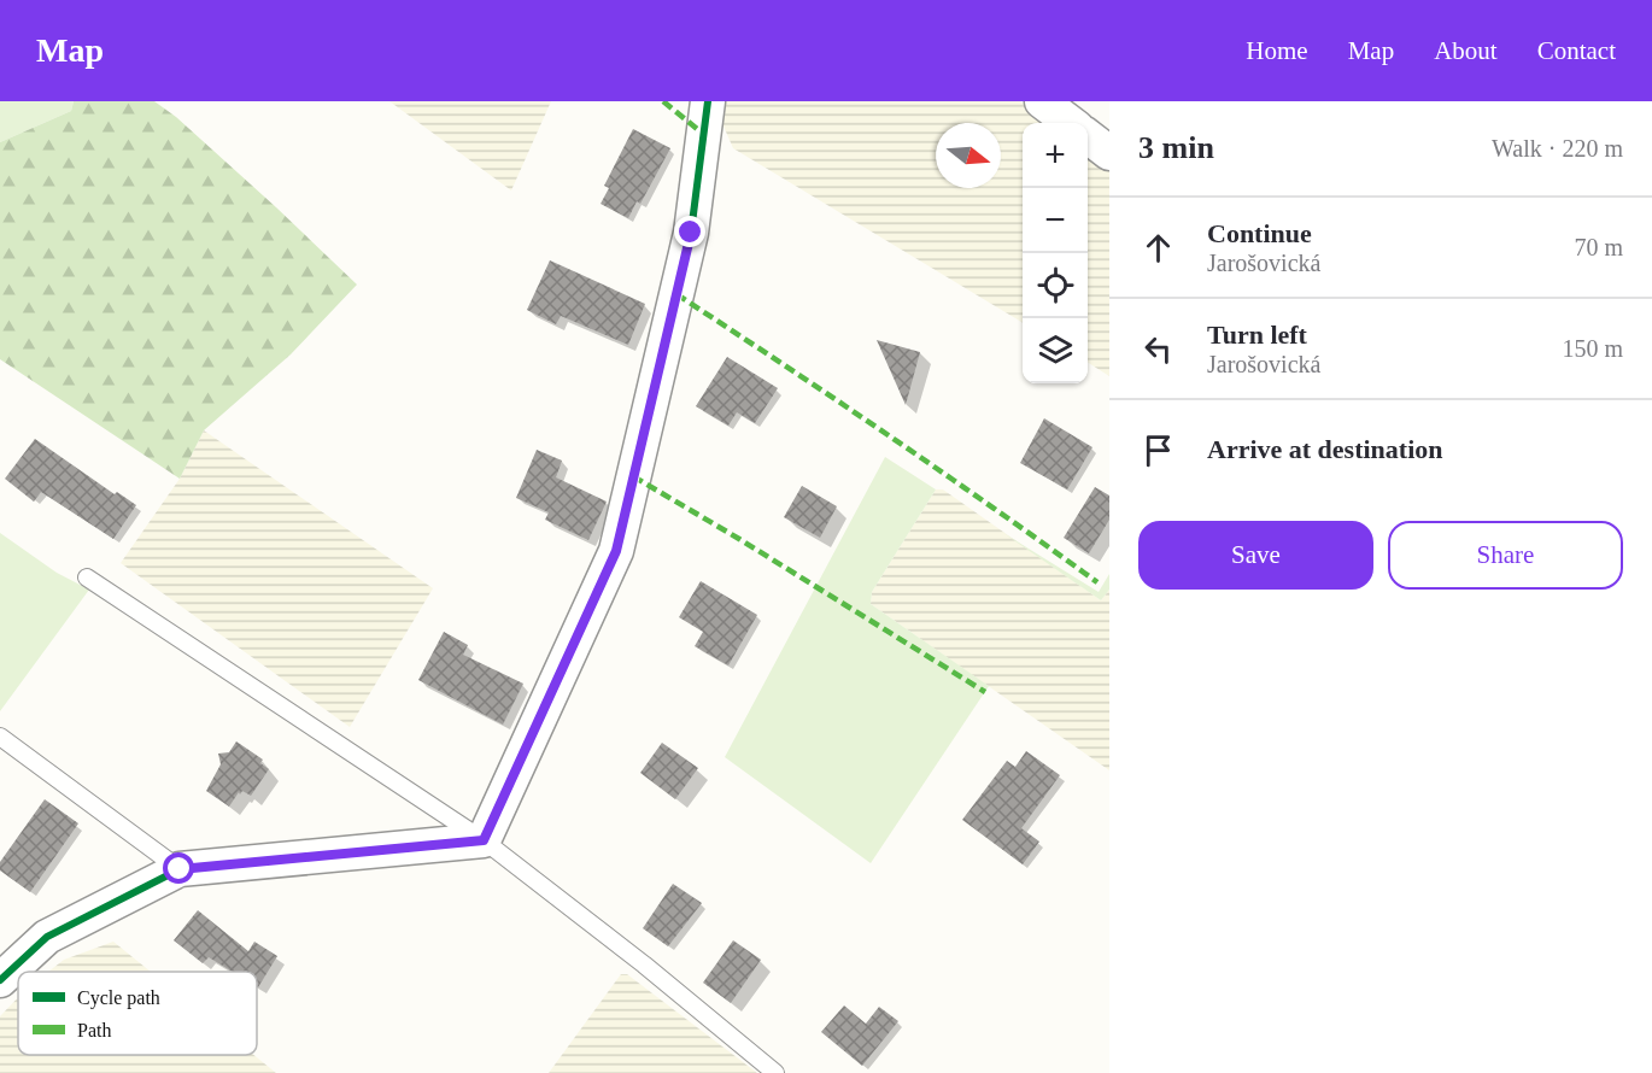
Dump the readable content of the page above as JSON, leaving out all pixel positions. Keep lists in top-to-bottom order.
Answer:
{
  "legend": ["Cycle path", "Path"],
  "north": "right",
  "page": {
    "header": "Map",
    "nav": [
      "Home",
      "Map",
      "About",
      "Contact"
    ],
    "heading": ["3 min", "Walk · 220 m"],
    "map_buttons": ["+", "−"],
    "list": [
      ["Continue", "Jarošovická", "70 m"],
      ["Turn left", "Jarošovická", "150 m"],
      "Arrive at destination"
    ],
    "buttons": ["Save", "Share"]
  }
}
